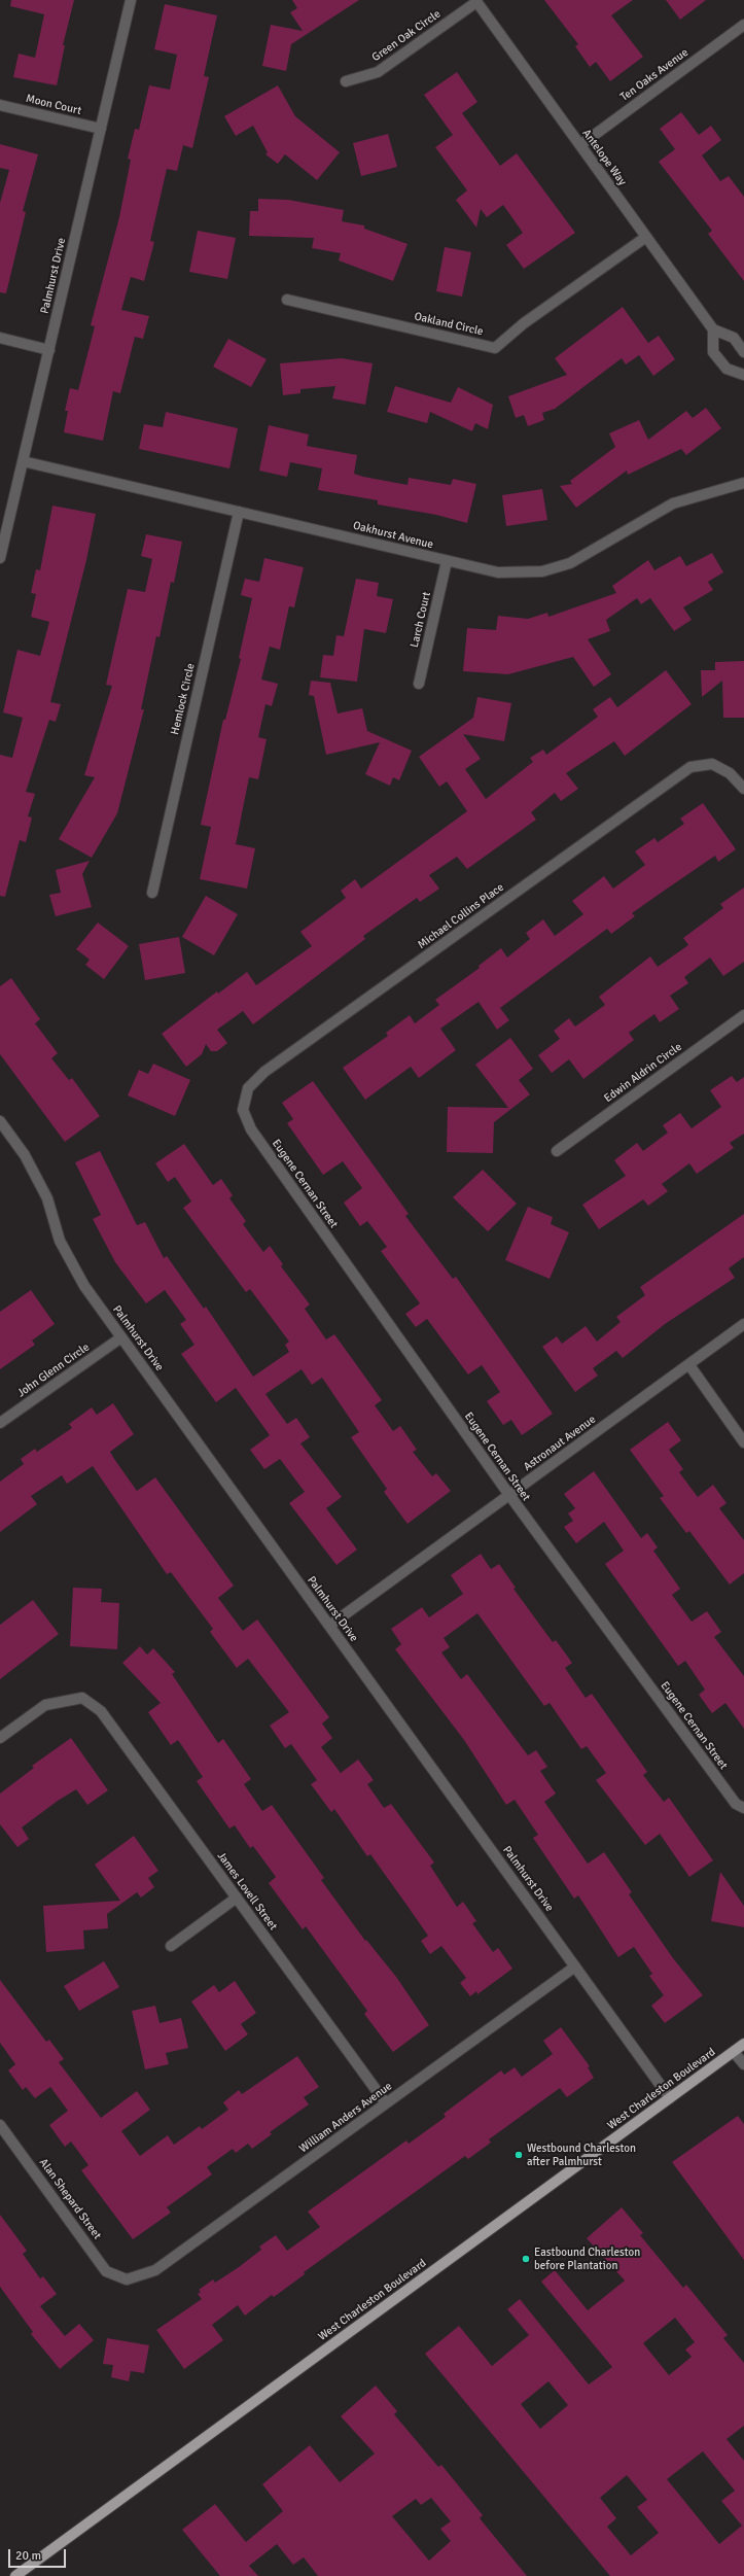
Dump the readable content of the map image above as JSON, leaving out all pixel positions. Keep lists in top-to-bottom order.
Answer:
{
  "streets": {
    "main road": ["West Charleston Boulevard"],
    "street": [
      "Green Oak Circle",
      "Ten Oaks Avenue",
      "Moon Court",
      "Antelope Way",
      "Palmhurst Drive",
      "Oakland Circle",
      "Oakhurst Avenue",
      "Larch Court",
      "Hemlock Circle",
      "Michael Collins Place",
      "Edwin Aldrin Circle",
      "Eugene Cernan Street",
      "John Glenn Circle",
      "Astronaut Avenue",
      "James Lovell Street",
      "William Anders Avenue",
      "Alan Shepard Street"
    ]
  },
  "crossings": [
    ["Green Oak Circle", "Antelope Way"],
    ["Ten Oaks Avenue", "Antelope Way"],
    ["Moon Court", "Palmhurst Drive"],
    ["Antelope Way", "Oakland Circle"],
    ["Palmhurst Drive", "Oakhurst Avenue"],
    ["Palmhurst Drive", "John Glenn Circle"],
    ["Palmhurst Drive", "Astronaut Avenue"],
    ["Palmhurst Drive", "West Charleston Boulevard"],
    ["Palmhurst Drive", "William Anders Avenue"],
    ["Oakhurst Avenue", "Larch Court"],
    ["Oakhurst Avenue", "Hemlock Circle"],
    ["Michael Collins Place", "Eugene Cernan Street"],
    ["Eugene Cernan Street", "Astronaut Avenue"],
    ["James Lovell Street", "William Anders Avenue"],
    ["William Anders Avenue", "Alan Shepard Street"]
  ],
  "places": ["Westbound Charleston after Palmhurst", "Eastbound Charleston before Plantation"],
  "scale_bar": "20 m"
}
